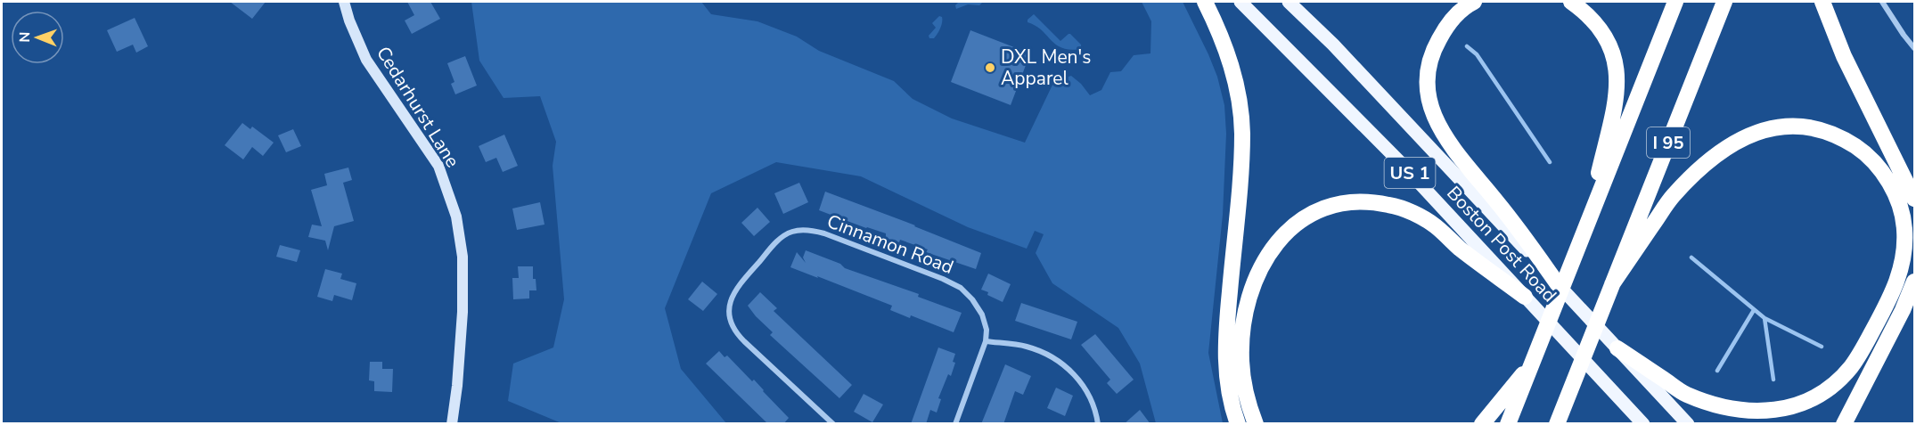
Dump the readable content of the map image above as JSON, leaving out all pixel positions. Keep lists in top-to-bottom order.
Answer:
{
  "streets": {
    "highway": ["I 95"],
    "main road": ["US 1", "Boston Post Road"],
    "street": ["Cedarhurst Lane", "Cinnamon Road"]
  },
  "places": ["DXL Men's Apparel"],
  "north": "left"
}
